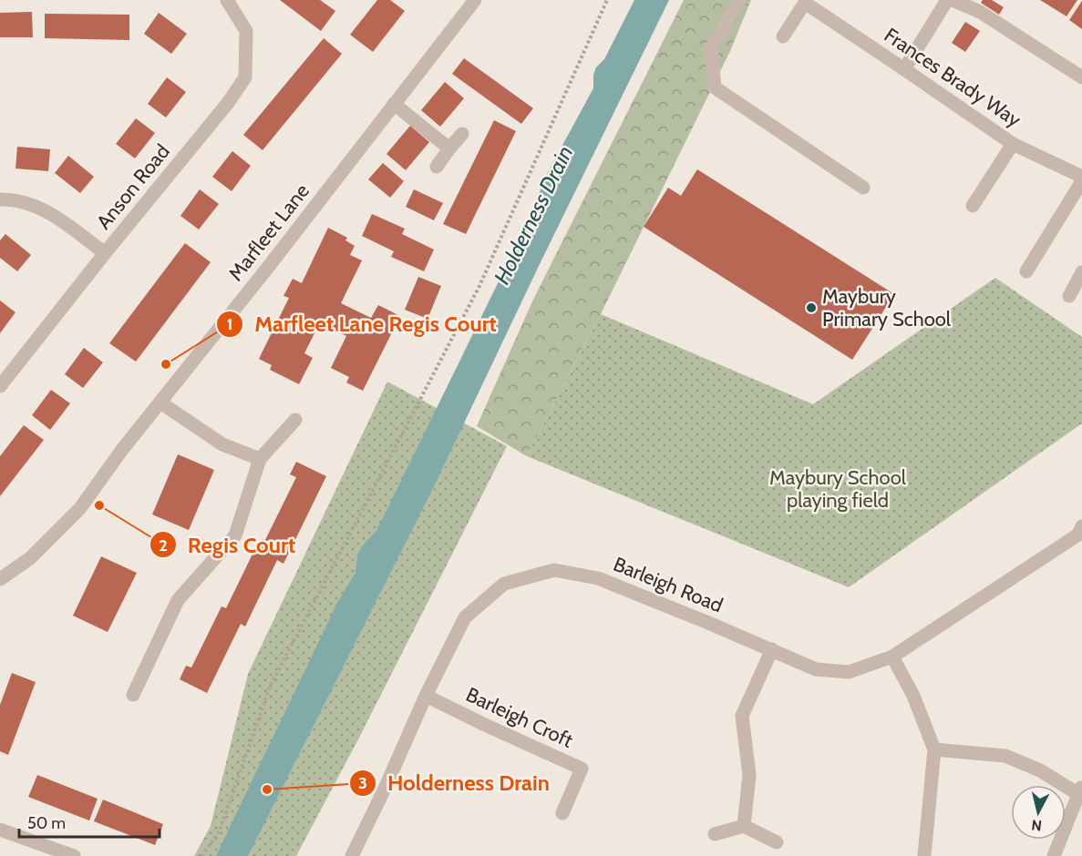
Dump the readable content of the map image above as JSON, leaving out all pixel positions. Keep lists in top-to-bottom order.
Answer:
{
  "streets": {
    "street": [
      "Frances Brady Way",
      "Anson Road",
      "Marfleet Lane",
      "Barleigh Road",
      "Barleigh Croft"
    ]
  },
  "crossings": [
    ["Barleigh Road", "Barleigh Croft"]
  ],
  "water": ["Holderness Drain"],
  "parks": ["Maybury School playing field"],
  "places": [
    "Maybury Primary School",
    "Marfleet Lane Regis Court",
    "Regis Court",
    "Holderness Drain"
  ],
  "scale_bar": "50 m",
  "north": "bottom"
}
